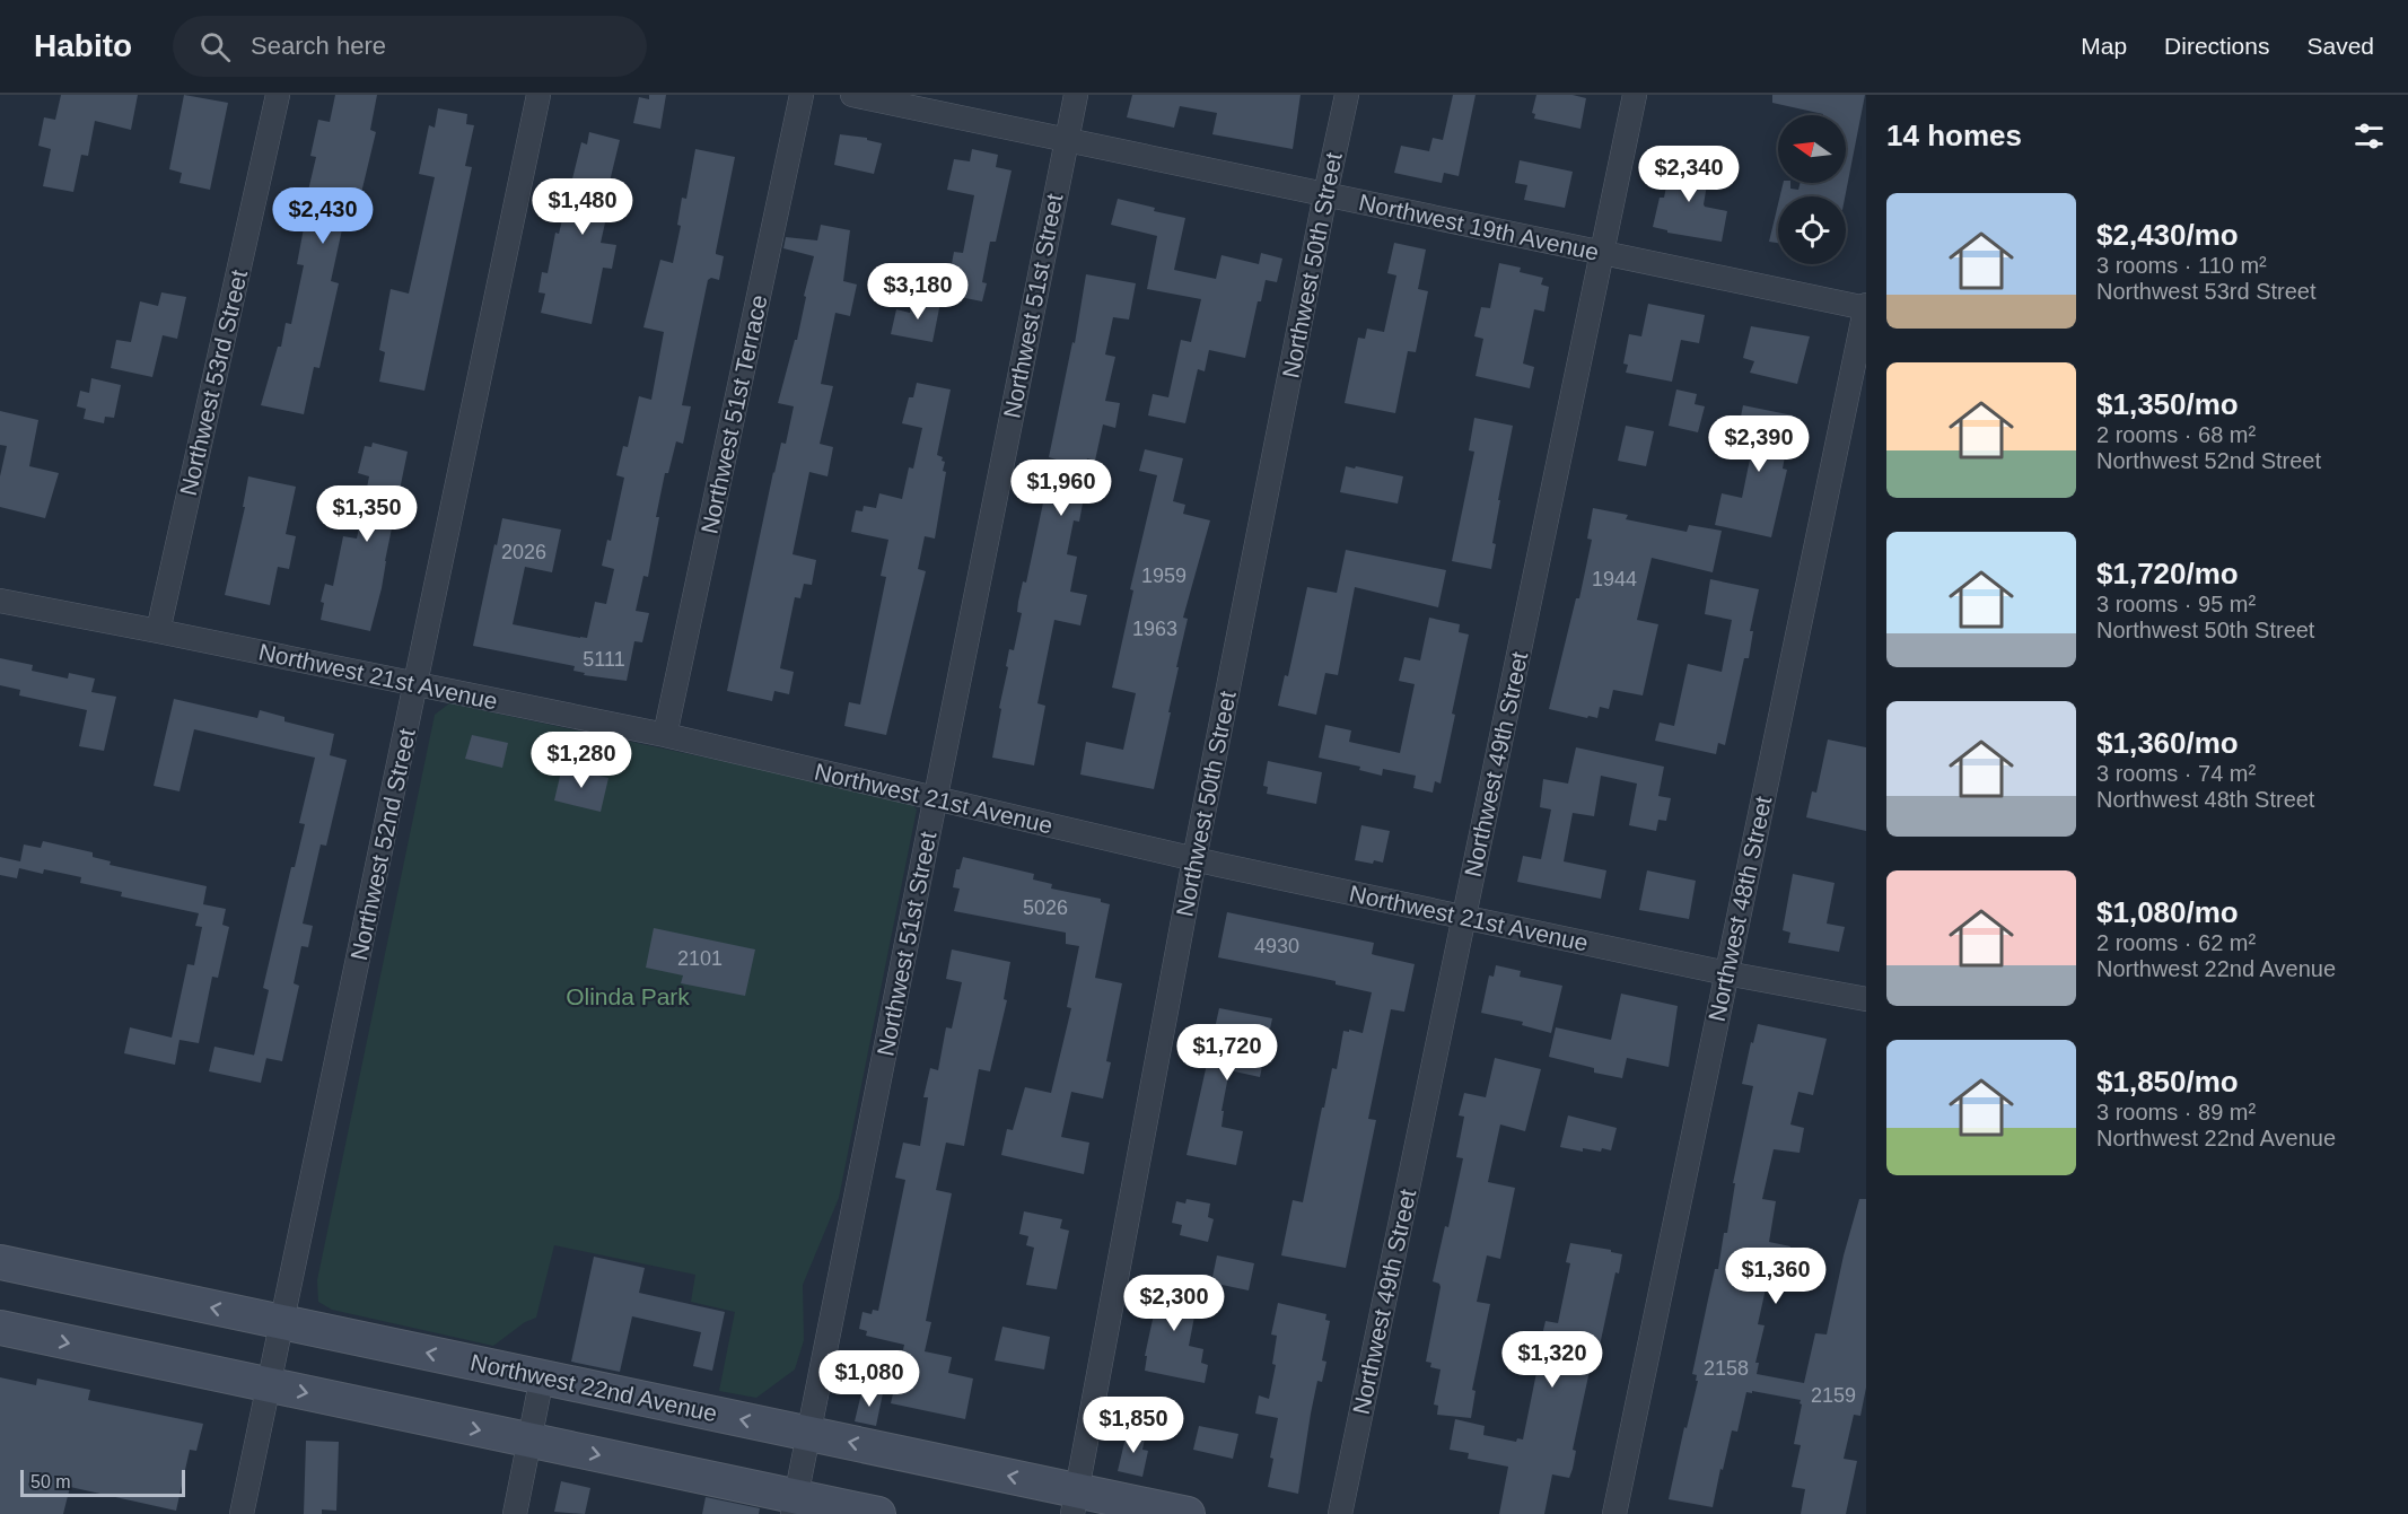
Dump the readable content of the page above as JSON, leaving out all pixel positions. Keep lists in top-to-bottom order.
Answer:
{
  "streets": {
    "main road": ["Northwest 22nd Avenue"],
    "street": [
      "Northwest 19th Avenue",
      "Northwest 50th Street",
      "Northwest 51st Street",
      "Northwest 53rd Street",
      "Northwest 51st Terrace",
      "Northwest 21st Avenue",
      "Northwest 49th Street",
      "Northwest 52nd Street",
      "Northwest 48th Street"
    ]
  },
  "crossings": [
    ["Northwest 19th Avenue", "Northwest 50th Street"],
    ["Northwest 19th Avenue", "Northwest 51st Street"],
    ["Northwest 19th Avenue", "Northwest 49th Street"],
    ["Northwest 19th Avenue", "Northwest 48th Street"],
    ["Northwest 50th Street", "Northwest 21st Avenue"],
    ["Northwest 50th Street", "Northwest 22nd Avenue"],
    ["Northwest 51st Street", "Northwest 21st Avenue"],
    ["Northwest 51st Street", "Northwest 22nd Avenue"],
    ["Northwest 53rd Street", "Northwest 21st Avenue"],
    ["Northwest 51st Terrace", "Northwest 21st Avenue"],
    ["Northwest 21st Avenue", "Northwest 49th Street"],
    ["Northwest 21st Avenue", "Northwest 52nd Street"],
    ["Northwest 21st Avenue", "Northwest 48th Street"],
    ["Northwest 52nd Street", "Northwest 22nd Avenue"]
  ],
  "parks": ["Olinda Park"],
  "house_numbers": [
    "2026",
    "1959",
    "1944",
    "1963",
    "5111",
    "5026",
    "4930",
    "2101",
    "2158",
    "2159"
  ],
  "scale_bar": "50 m",
  "north": "left",
  "page": {
    "header": "Habito",
    "search": "Search here",
    "nav": ["Map", "Directions", "Saved"],
    "heading": "14 homes",
    "price": [
      "$2,340",
      "$1,480",
      "$2,430",
      "$3,180",
      "$2,390",
      "$1,960",
      "$1,350",
      "$1,280",
      "$1,720",
      "$1,360",
      "$2,300",
      "$1,320",
      "$1,080",
      "$1,850"
    ],
    "list": [
      {
        "name": "$2,430/mo",
        "note": "3 rooms · 110 m² · Northwest 53rd Street"
      },
      {
        "name": "$1,350/mo",
        "note": "2 rooms · 68 m² · Northwest 52nd Street"
      },
      {
        "name": "$1,720/mo",
        "note": "3 rooms · 95 m² · Northwest 50th Street"
      },
      {
        "name": "$1,360/mo",
        "note": "3 rooms · 74 m² · Northwest 48th Street"
      },
      {
        "name": "$1,080/mo",
        "note": "2 rooms · 62 m² · Northwest 22nd Avenue"
      },
      {
        "name": "$1,850/mo",
        "note": "3 rooms · 89 m² · Northwest 22nd Avenue"
      }
    ],
    "scale": "50 m"
  }
}
